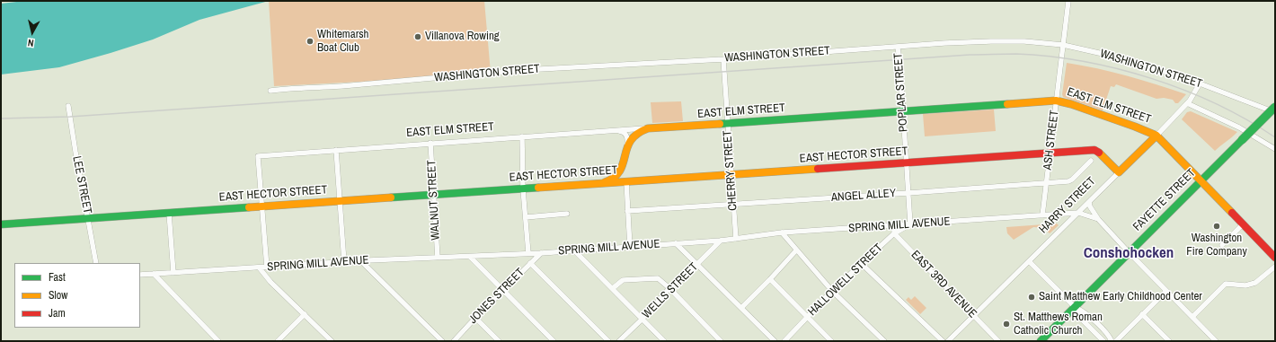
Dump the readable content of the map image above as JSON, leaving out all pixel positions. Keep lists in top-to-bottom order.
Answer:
{
  "streets": {
    "main road": [
      "EAST ELM STREET",
      "EAST HECTOR STREET",
      "FAYETTE STREET",
      "HARRY STREET"
    ],
    "street": [
      "WASHINGTON STREET",
      "POPLAR STREET",
      "ASH STREET",
      "CHERRY STREET",
      "LEE STREET",
      "ANGEL ALLEY",
      "WALNUT STREET",
      "SPRING MILL AVENUE",
      "HALLOWELL STREET",
      "EAST 3RD AVENUE",
      "WELLS STREET",
      "JONES STREET"
    ]
  },
  "crossings": [
    ["WASHINGTON STREET", "POPLAR STREET"],
    ["WASHINGTON STREET", "ASH STREET"],
    ["WASHINGTON STREET", "CHERRY STREET"],
    ["WASHINGTON STREET", "HARRY STREET"],
    ["POPLAR STREET", "EAST ELM STREET"],
    ["POPLAR STREET", "EAST HECTOR STREET"],
    ["POPLAR STREET", "ANGEL ALLEY"],
    ["POPLAR STREET", "SPRING MILL AVENUE"],
    ["POPLAR STREET", "HALLOWELL STREET"],
    ["EAST ELM STREET", "ASH STREET"],
    ["EAST ELM STREET", "EAST HECTOR STREET"],
    ["EAST ELM STREET", "CHERRY STREET"],
    ["EAST ELM STREET", "WALNUT STREET"],
    ["EAST ELM STREET", "FAYETTE STREET"],
    ["EAST ELM STREET", "HARRY STREET"],
    ["EAST ELM STREET", "JONES STREET"],
    ["ASH STREET", "EAST HECTOR STREET"],
    ["ASH STREET", "ANGEL ALLEY"],
    ["ASH STREET", "SPRING MILL AVENUE"],
    ["EAST HECTOR STREET", "CHERRY STREET"],
    ["EAST HECTOR STREET", "LEE STREET"],
    ["EAST HECTOR STREET", "WALNUT STREET"],
    ["EAST HECTOR STREET", "HARRY STREET"],
    ["EAST HECTOR STREET", "JONES STREET"],
    ["CHERRY STREET", "ANGEL ALLEY"],
    ["CHERRY STREET", "SPRING MILL AVENUE"],
    ["WALNUT STREET", "SPRING MILL AVENUE"],
    ["HARRY STREET", "SPRING MILL AVENUE"],
    ["HARRY STREET", "EAST 3RD AVENUE"],
    ["SPRING MILL AVENUE", "HALLOWELL STREET"],
    ["SPRING MILL AVENUE", "WELLS STREET"],
    ["SPRING MILL AVENUE", "JONES STREET"],
    ["HALLOWELL STREET", "EAST 3RD AVENUE"]
  ],
  "districts": ["Conshohocken"],
  "places": [
    "Villanova Rowing",
    "Whitemarsh Boat Club",
    "Washington Fire Company",
    "Saint Matthew Early Childhood Center",
    "St. Matthews Roman Catholic Church"
  ],
  "legend": ["Fast", "Slow", "Jam"],
  "north": "bottom"
}
